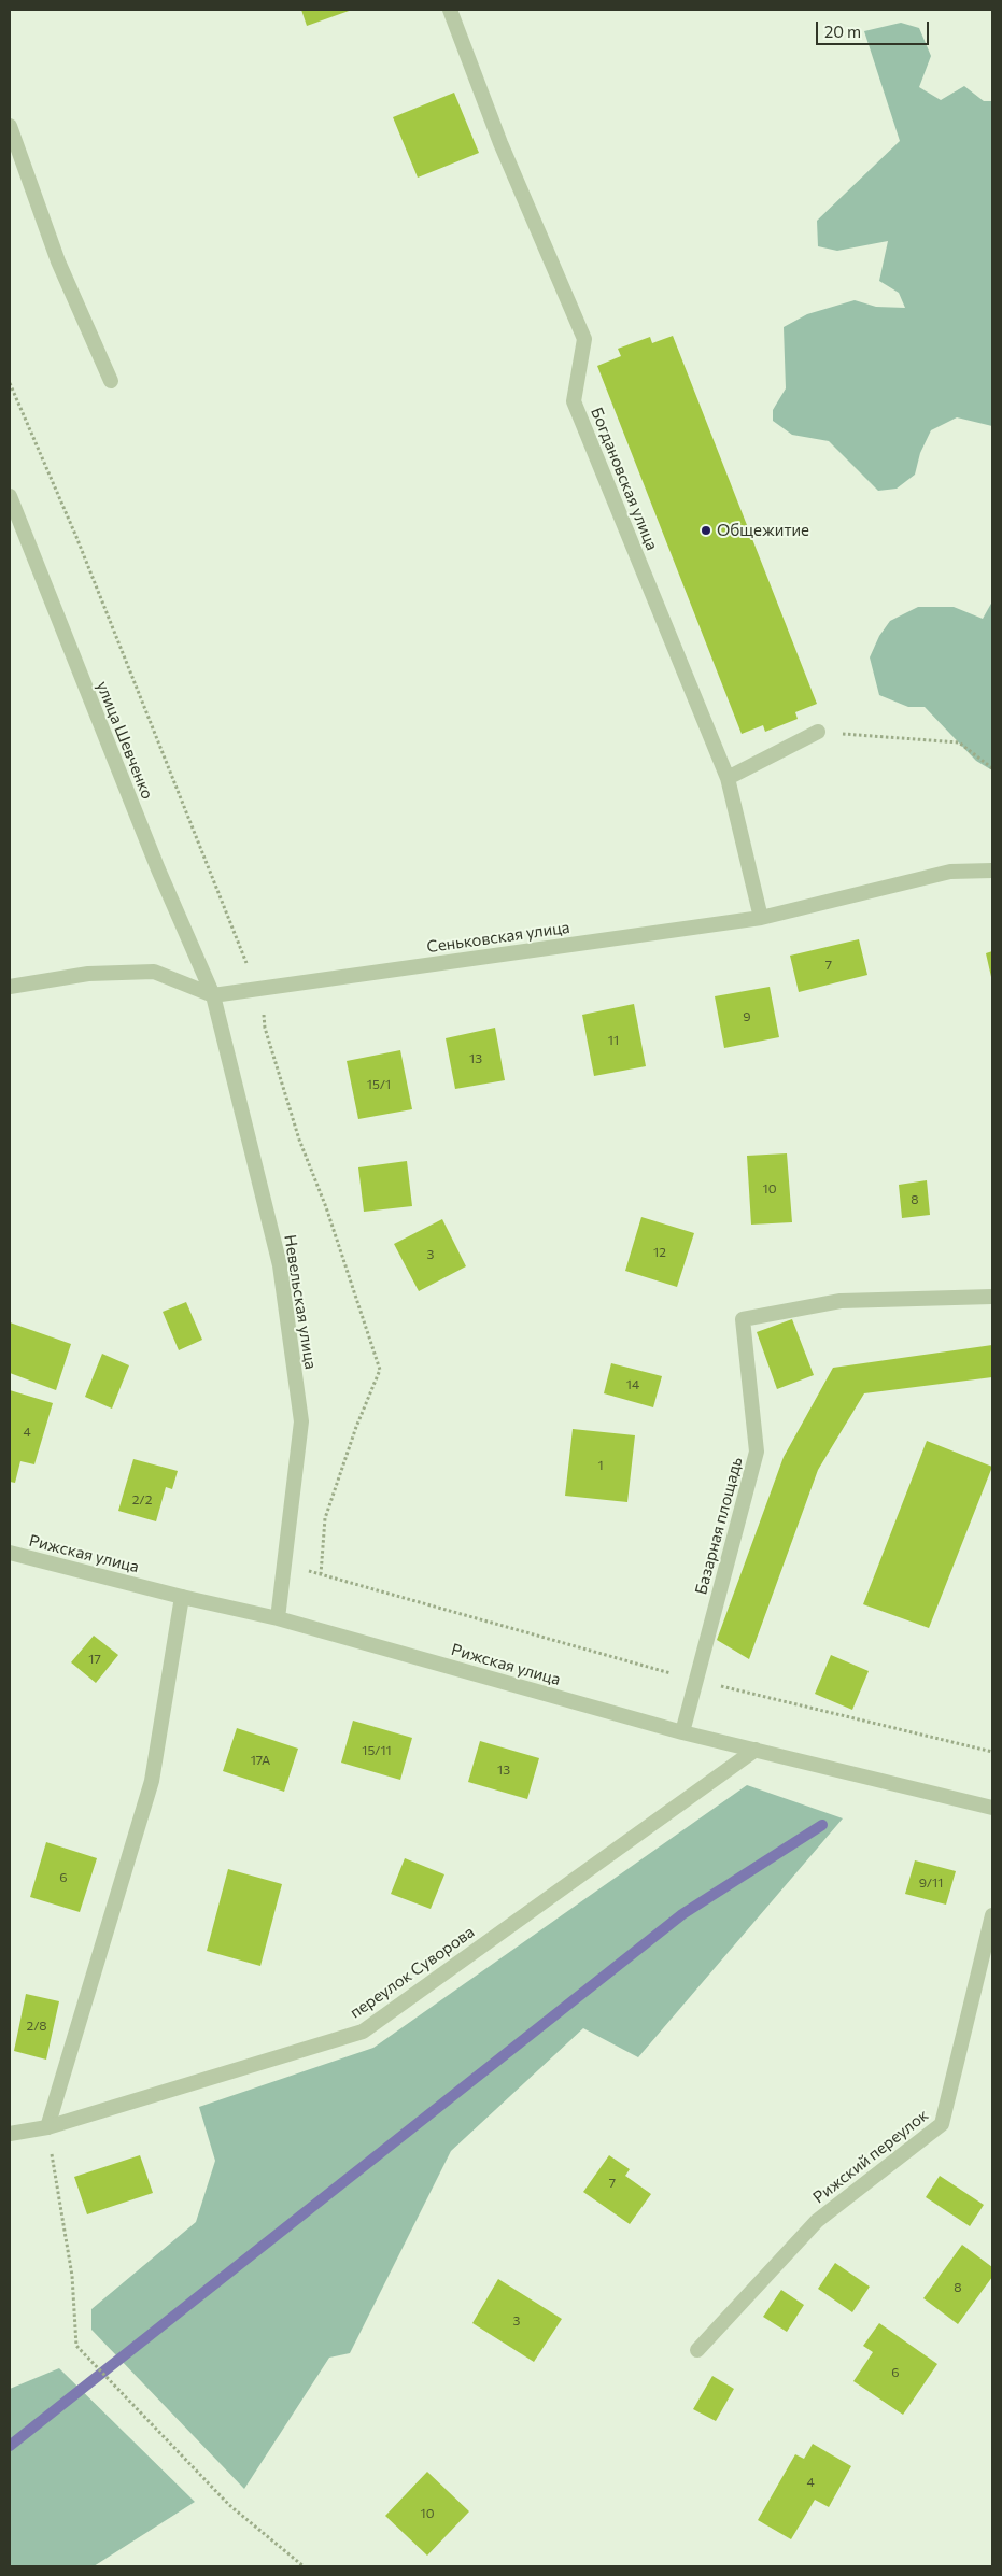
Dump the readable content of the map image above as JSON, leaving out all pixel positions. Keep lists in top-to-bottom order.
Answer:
{
  "streets": {
    "street": [
      "Богдановская улица",
      "улица Шевченко",
      "Сеньковская улица",
      "Невельская улица",
      "Базарная площадь",
      "Рижская улица",
      "переулок Суворова",
      "Рижский переулок"
    ]
  },
  "crossings": [
    ["Богдановская улица", "Сеньковская улица"],
    ["улица Шевченко", "Сеньковская улица"],
    ["улица Шевченко", "Невельская улица"],
    ["Сеньковская улица", "Невельская улица"],
    ["Невельская улица", "Рижская улица"],
    ["Базарная площадь", "Рижская улица"],
    ["Рижская улица", "переулок Суворова"]
  ],
  "places": ["Общежитие"],
  "house_numbers": [
    "7",
    "9",
    "11",
    "13",
    "15/1",
    "10",
    "8",
    "12",
    "3",
    "14",
    "4",
    "1",
    "2/2",
    "17",
    "15/11",
    "17А",
    "13",
    "6",
    "9/11",
    "2/8",
    "7",
    "8",
    "3",
    "6",
    "4",
    "10"
  ],
  "scale_bar": "20 m"
}
